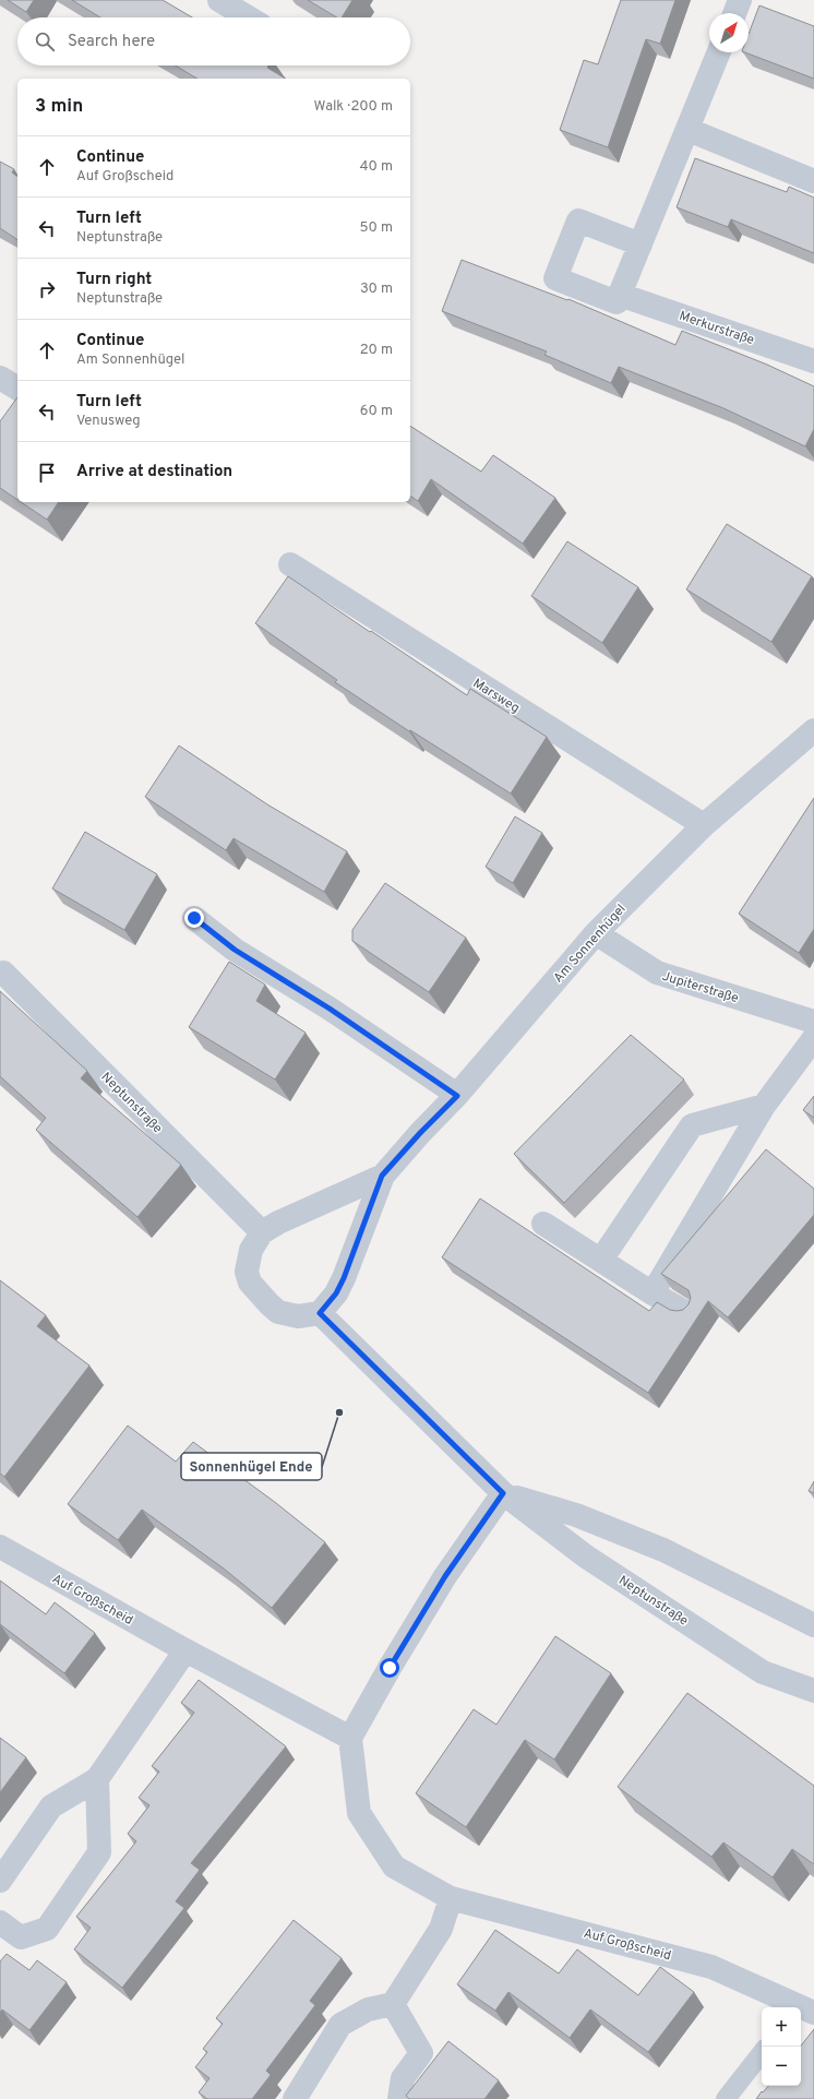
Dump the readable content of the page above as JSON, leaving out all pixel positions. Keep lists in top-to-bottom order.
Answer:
{
  "streets": {
    "street": [
      "Merkurstraße",
      "Marsweg",
      "Am Sonnenhügel",
      "Jupiterstraße",
      "Neptunstraße",
      "Auf Großscheid"
    ]
  },
  "crossings": [
    ["Marsweg", "Am Sonnenhügel"],
    ["Am Sonnenhügel", "Jupiterstraße"]
  ],
  "places": ["Sonnenhügel Ende"],
  "north": "top right",
  "page": {
    "search": "Search here",
    "heading": ["3 min", "Walk · 200 m"],
    "list": [
      ["Continue", "Auf Großscheid", "40 m"],
      ["Turn left", "Neptunstraße", "50 m"],
      ["Turn right", "Neptunstraße", "30 m"],
      ["Continue", "Am Sonnenhügel", "20 m"],
      ["Turn left", "Venusweg", "60 m"],
      "Arrive at destination"
    ],
    "map_buttons": ["+", "−"]
  }
}
